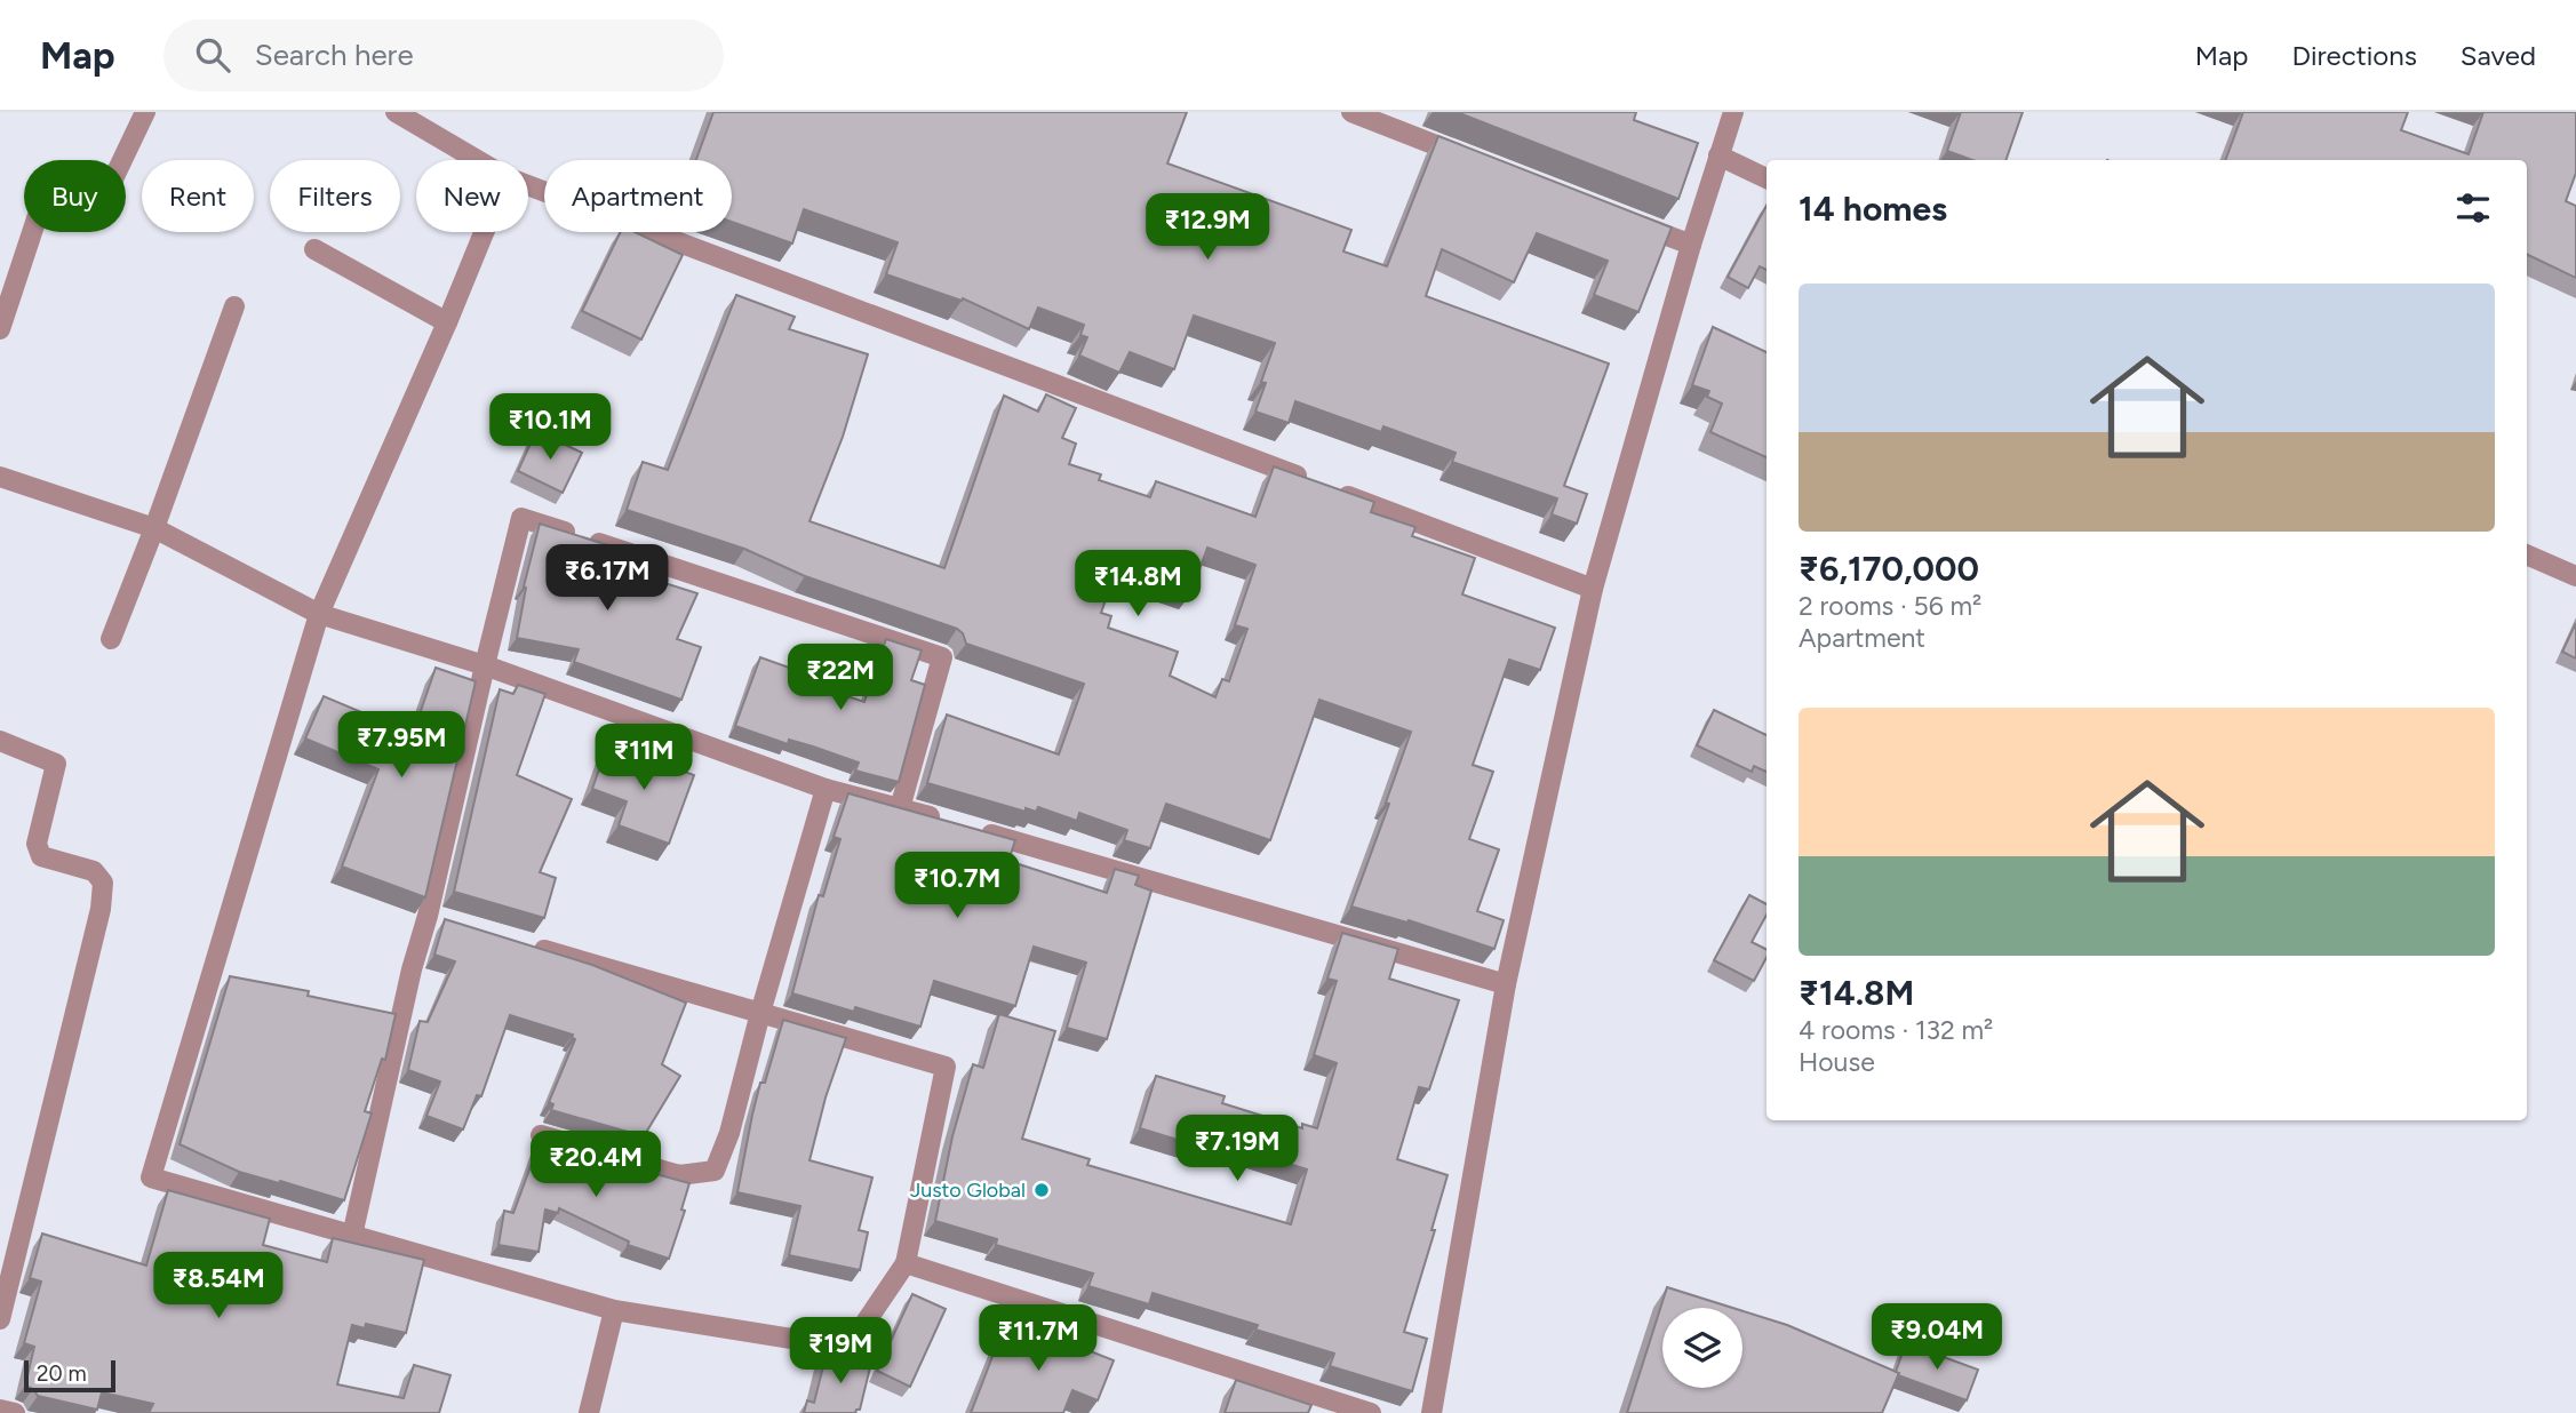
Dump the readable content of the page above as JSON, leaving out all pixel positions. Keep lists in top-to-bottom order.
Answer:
{
  "places": ["Justo Global"],
  "scale_bar": "20 m",
  "page": {
    "header": "Map",
    "search": "Search here",
    "nav": ["Map", "Directions", "Saved"],
    "chip": [
      "Buy",
      "Rent",
      "Filters",
      "New",
      "Apartment"
    ],
    "heading": "14 homes",
    "price": [
      "₹12.9M",
      "₹10.1M",
      "₹6.17M",
      "₹14.8M",
      "₹22M",
      "₹7.95M",
      "₹11M",
      "₹10.7M",
      "₹7.19M",
      "₹20.4M",
      "₹8.54M",
      "₹9.04M",
      "₹11.7M",
      "₹19M"
    ],
    "list": [
      {
        "name": "₹6,170,000",
        "note": "2 rooms · 56 m² · Apartment"
      },
      {
        "name": "₹14.8M",
        "note": "4 rooms · 132 m² · House"
      }
    ],
    "scale": "20 m"
  }
}
